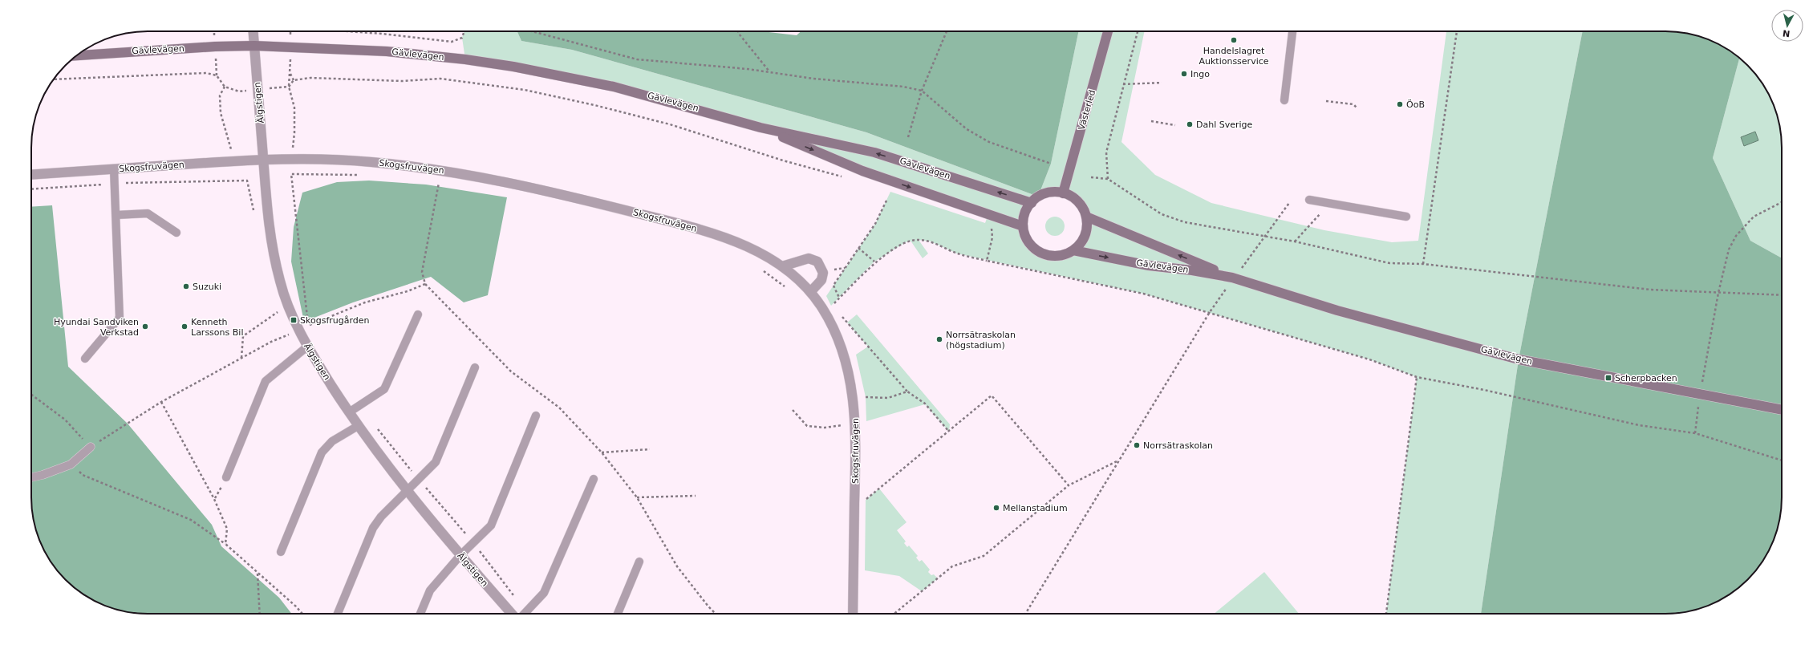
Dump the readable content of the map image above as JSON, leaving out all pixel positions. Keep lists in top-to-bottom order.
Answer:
{
  "streets": {
    "main road": ["Gävlevägen", "Västerled"],
    "street": ["Älgstigen", "Skogsfruvägen"]
  },
  "crossings": [
    ["Gävlevägen", "Älgstigen"],
    ["Gävlevägen", "Västerled"],
    ["Älgstigen", "Skogsfruvägen"]
  ],
  "places": {
    "other": [
      "Handelslagret Auktionsservice",
      "Ingo",
      "ÖoB",
      "Dahl Sverige",
      "Suzuki",
      "Hyundai Sandviken Verkstad",
      "Kenneth Larssons Bil",
      "Norrsätraskolan (högstadium)",
      "Norrsätraskolan",
      "Mellanstadium"
    ],
    "transit": ["Skogsfrugården", "Scherpbacken"]
  },
  "north": "bottom"
}
